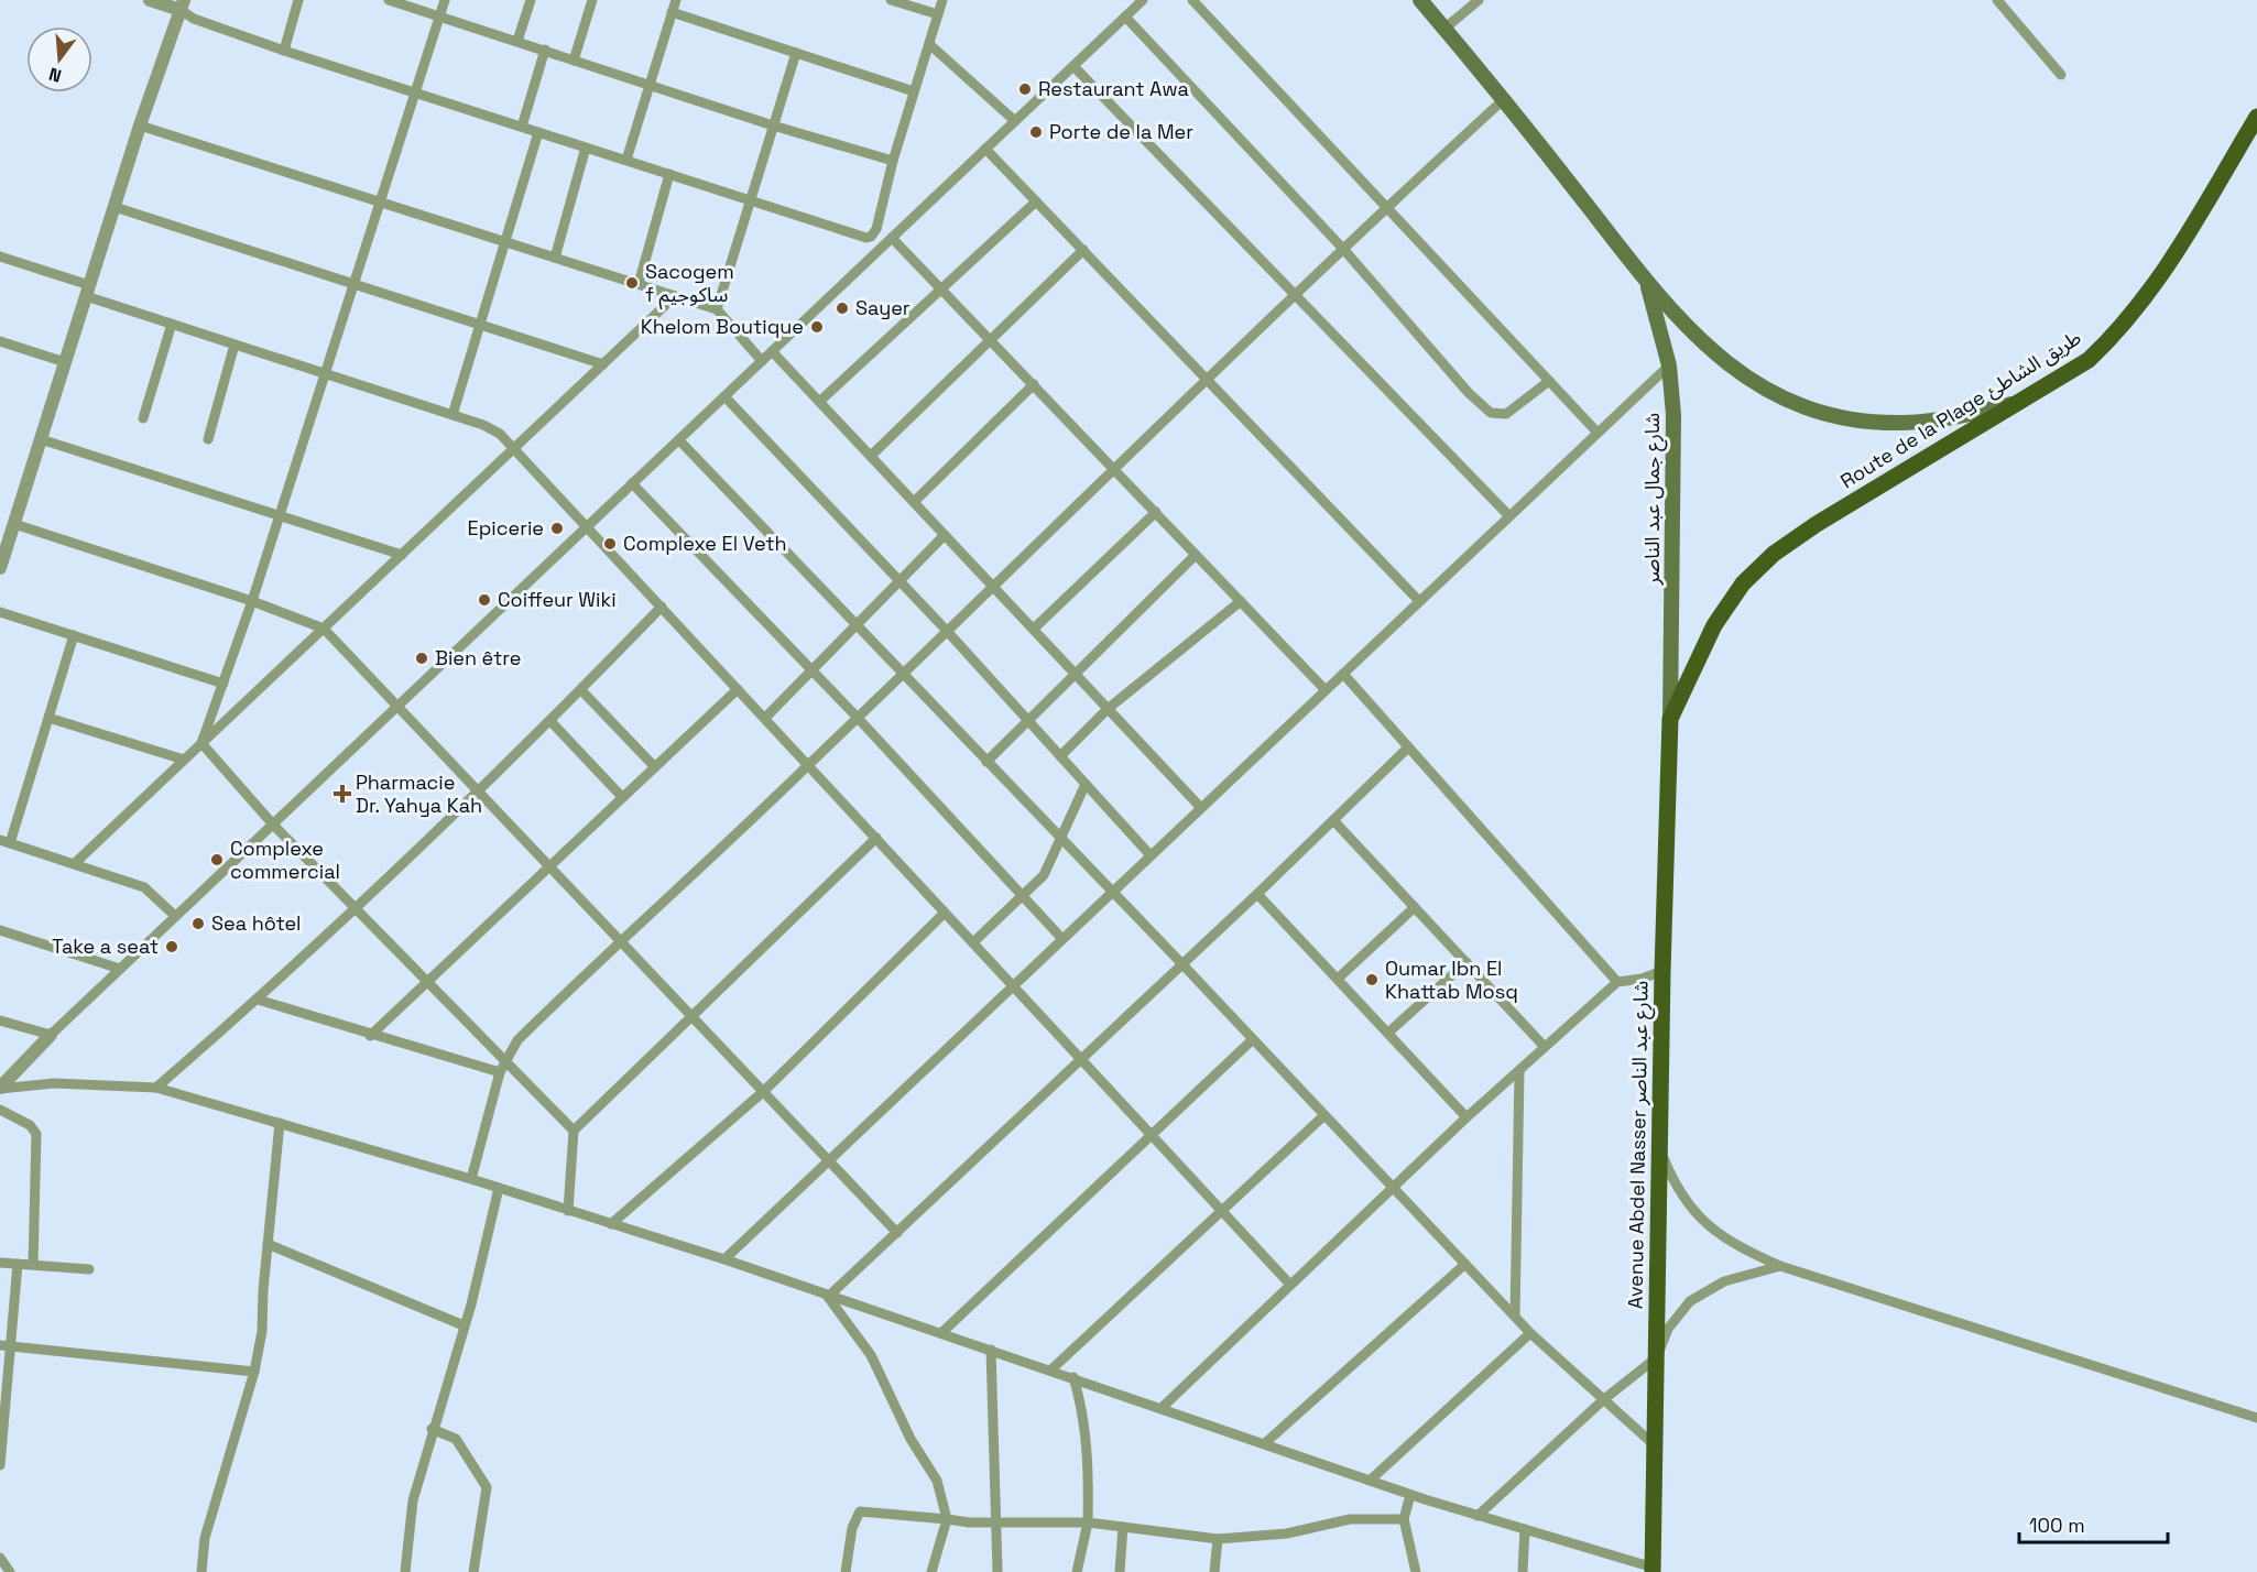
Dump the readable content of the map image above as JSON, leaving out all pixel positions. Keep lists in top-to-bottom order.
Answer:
{
  "streets": {
    "main road": ["Route de la Plage طريق الشاطئ", "شارع جمال عبد الناصر", "Avenue Abdel Nasser شارع عبد الناصر"]
  },
  "crossings": [
    ["Route de la Plage طريق الشاطئ", "شارع جمال عبد الناصر"],
    ["Route de la Plage طريق الشاطئ", "Avenue Abdel Nasser شارع عبد الناصر"],
    ["شارع جمال عبد الناصر", "Avenue Abdel Nasser شارع عبد الناصر"]
  ],
  "places": {
    "other": [
      "Restaurant Awa",
      "Porte de la Mer",
      "Sacogem f ساكوجيم",
      "Sayer",
      "Khelom Boutique",
      "Epicerie",
      "Complexe El Veth",
      "Coiffeur Wiki",
      "Bien être",
      "Complexe commercial",
      "Sea hôtel",
      "Take a seat",
      "Oumar Ibn El Khattab Mosq"
    ],
    "health": ["Pharmacie Dr. Yahya Kah"]
  },
  "scale_bar": "100 m",
  "north": "bottom"
}
